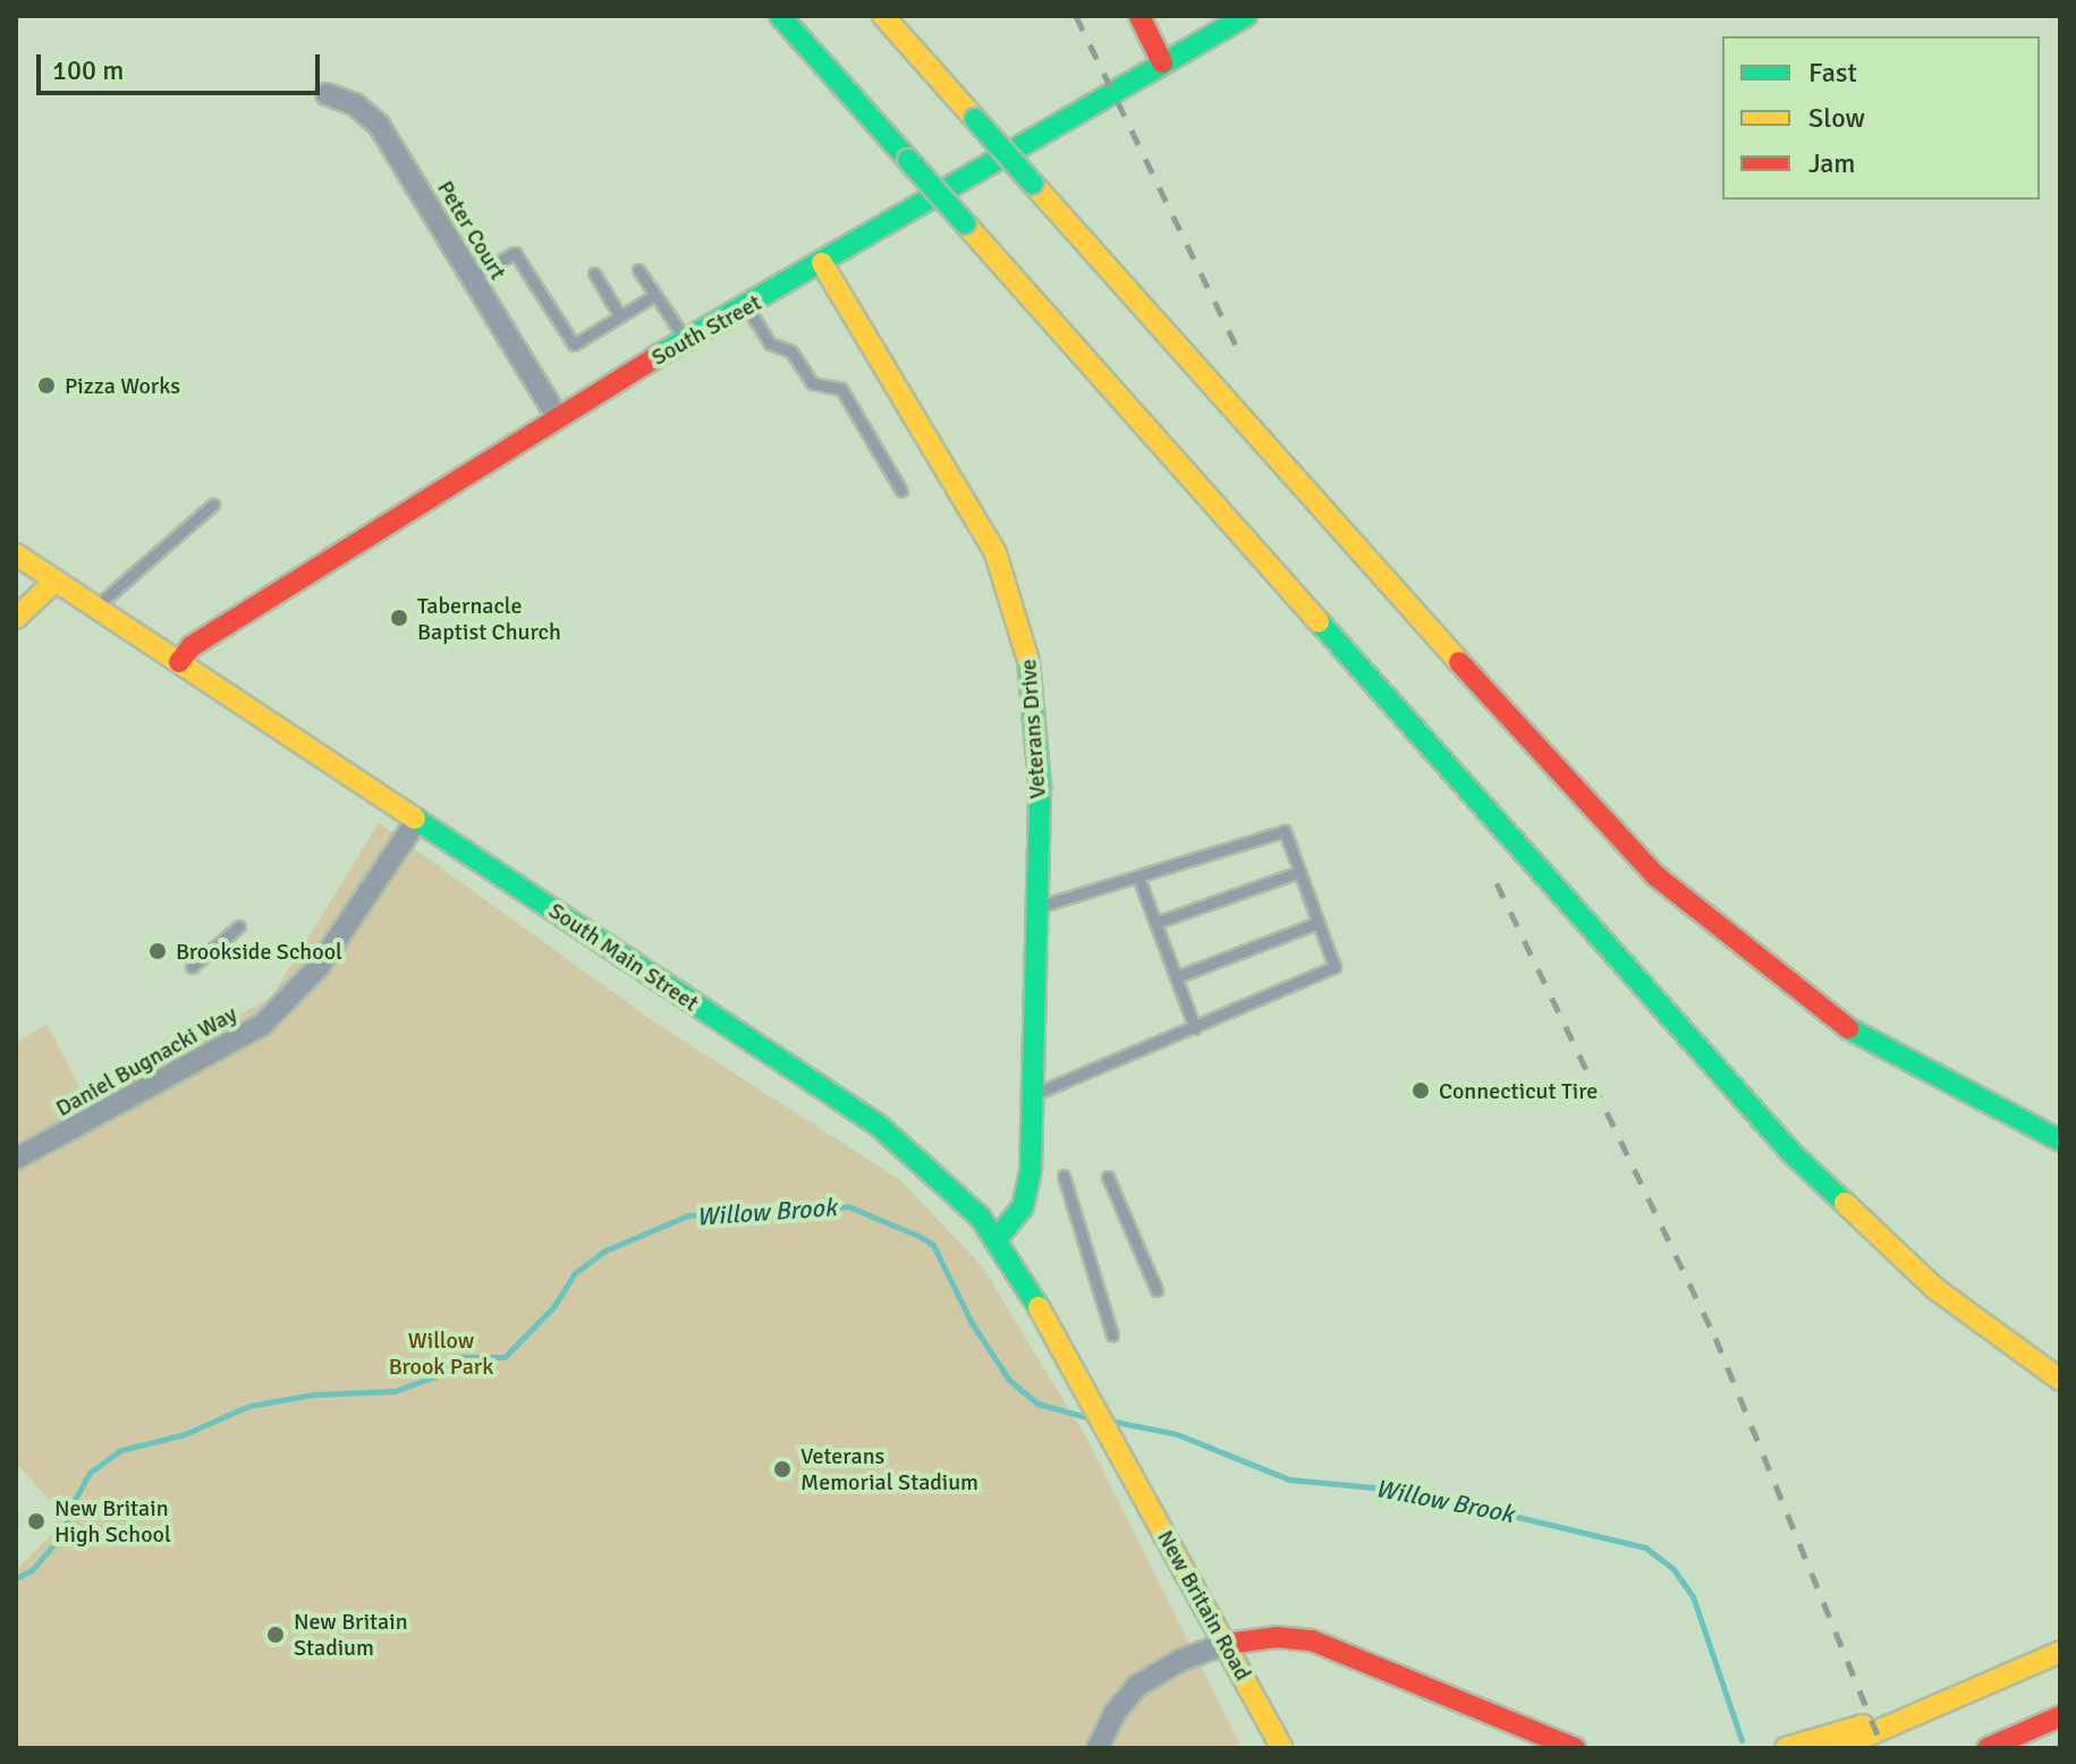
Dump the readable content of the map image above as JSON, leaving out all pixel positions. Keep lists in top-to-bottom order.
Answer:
{
  "streets": {
    "main road": [
      "South Street",
      "Veterans Drive",
      "South Main Street",
      "New Britain Road"
    ],
    "street": ["Peter Court", "Daniel Bugnacki Way"]
  },
  "crossings": [
    ["Peter Court", "South Street"],
    ["South Street", "Veterans Drive"],
    ["South Street", "South Main Street"],
    ["Veterans Drive", "South Main Street"],
    ["South Main Street", "Daniel Bugnacki Way"],
    ["South Main Street", "New Britain Road"]
  ],
  "water": ["Willow Brook"],
  "parks": ["Willow Brook Park"],
  "places": [
    "Pizza Works",
    "Tabernacle Baptist Church",
    "Brookside School",
    "Connecticut Tire",
    "Veterans Memorial Stadium",
    "New Britain High School",
    "New Britain Stadium"
  ],
  "legend": ["Fast", "Slow", "Jam"],
  "scale_bar": "100 m"
}
